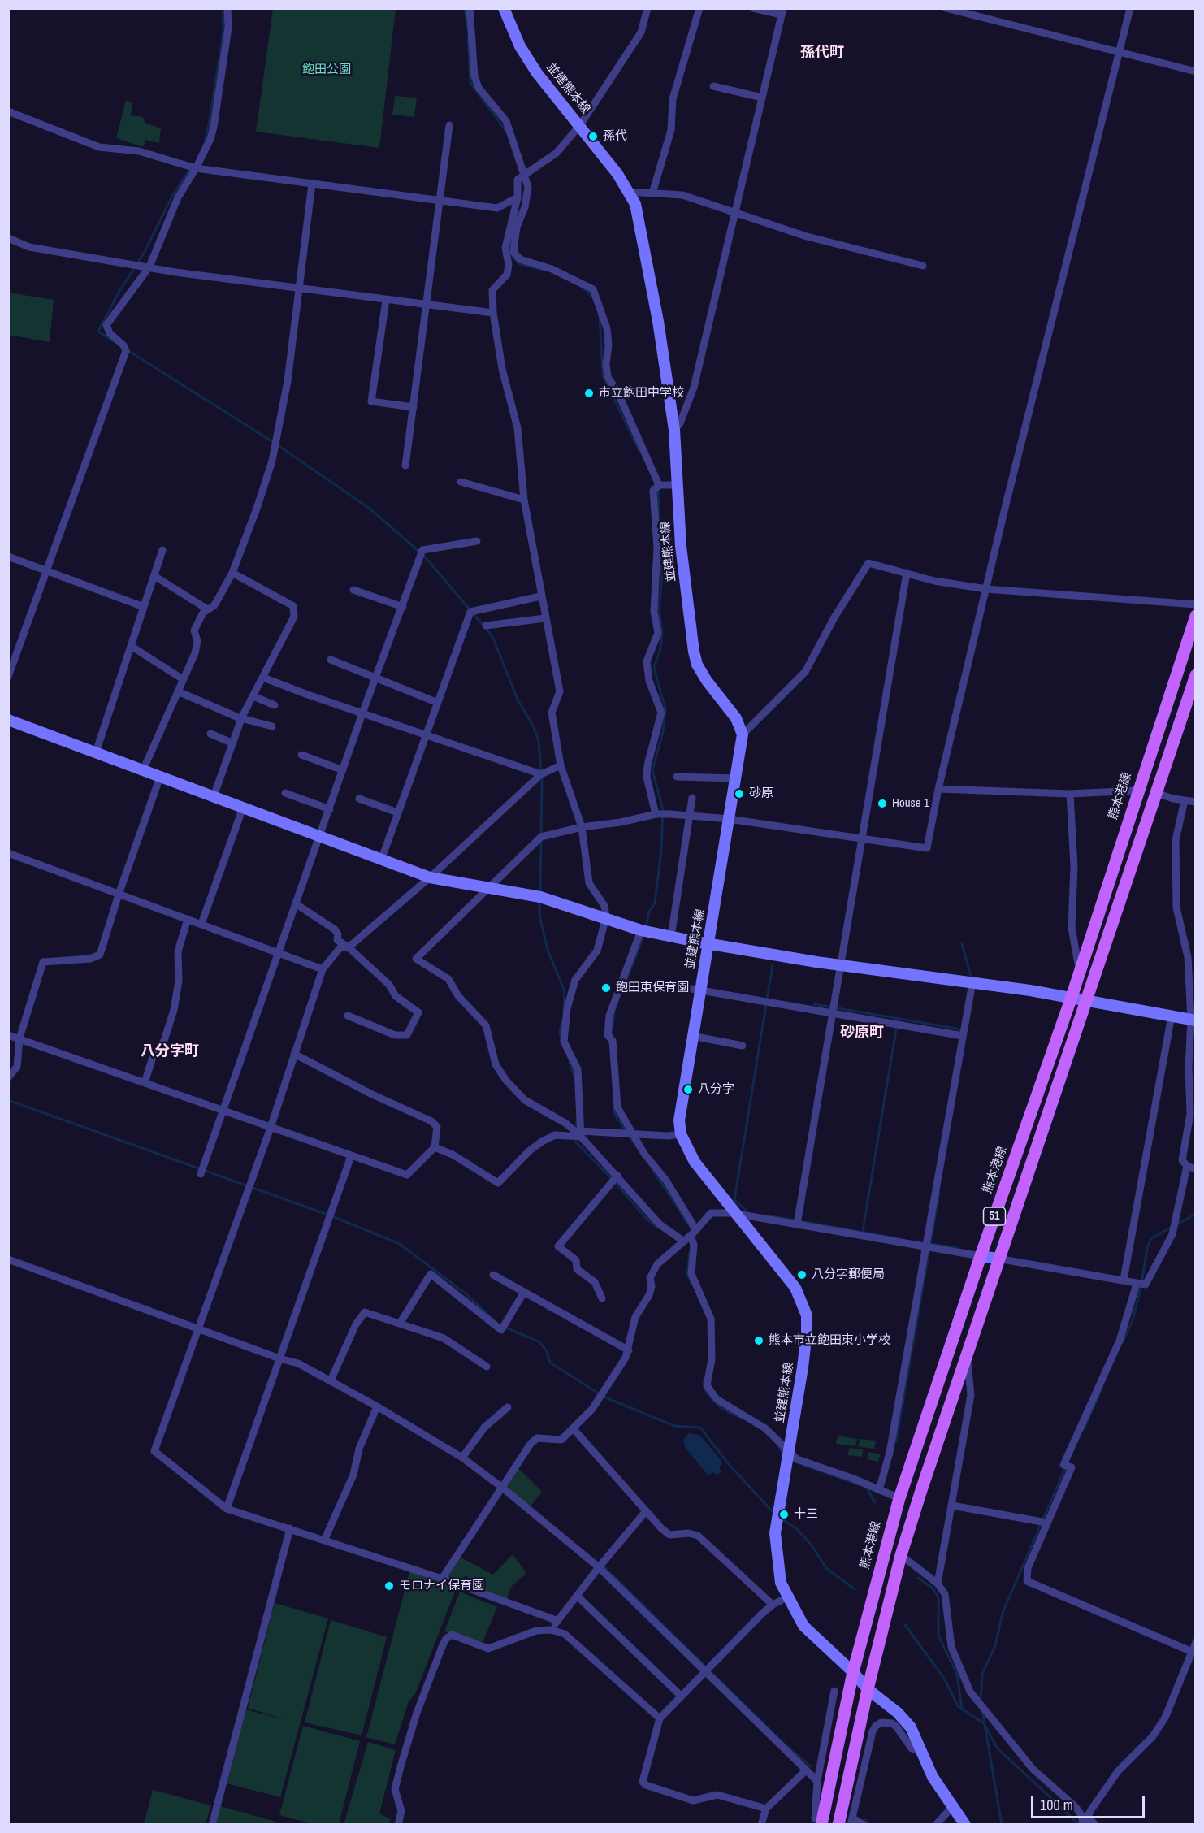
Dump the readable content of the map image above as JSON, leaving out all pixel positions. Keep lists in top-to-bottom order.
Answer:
{
  "streets": {
    "main road": ["並建熊本線", "熊本港線", "51"]
  },
  "crossings": [
    ["並建熊本線", "熊本港線"],
    ["並建熊本線", "51"]
  ],
  "districts": ["孫代町", "砂原町", "八分字町"],
  "parks": ["飽田公園"],
  "places": [
    "孫代",
    "市立飽田中学校",
    "砂原",
    "House 1",
    "飽田東保育園",
    "八分字",
    "八分字郵便局",
    "熊本市立飽田東小学校",
    "十三",
    "モロナイ保育園"
  ],
  "scale_bar": "100 m"
}
